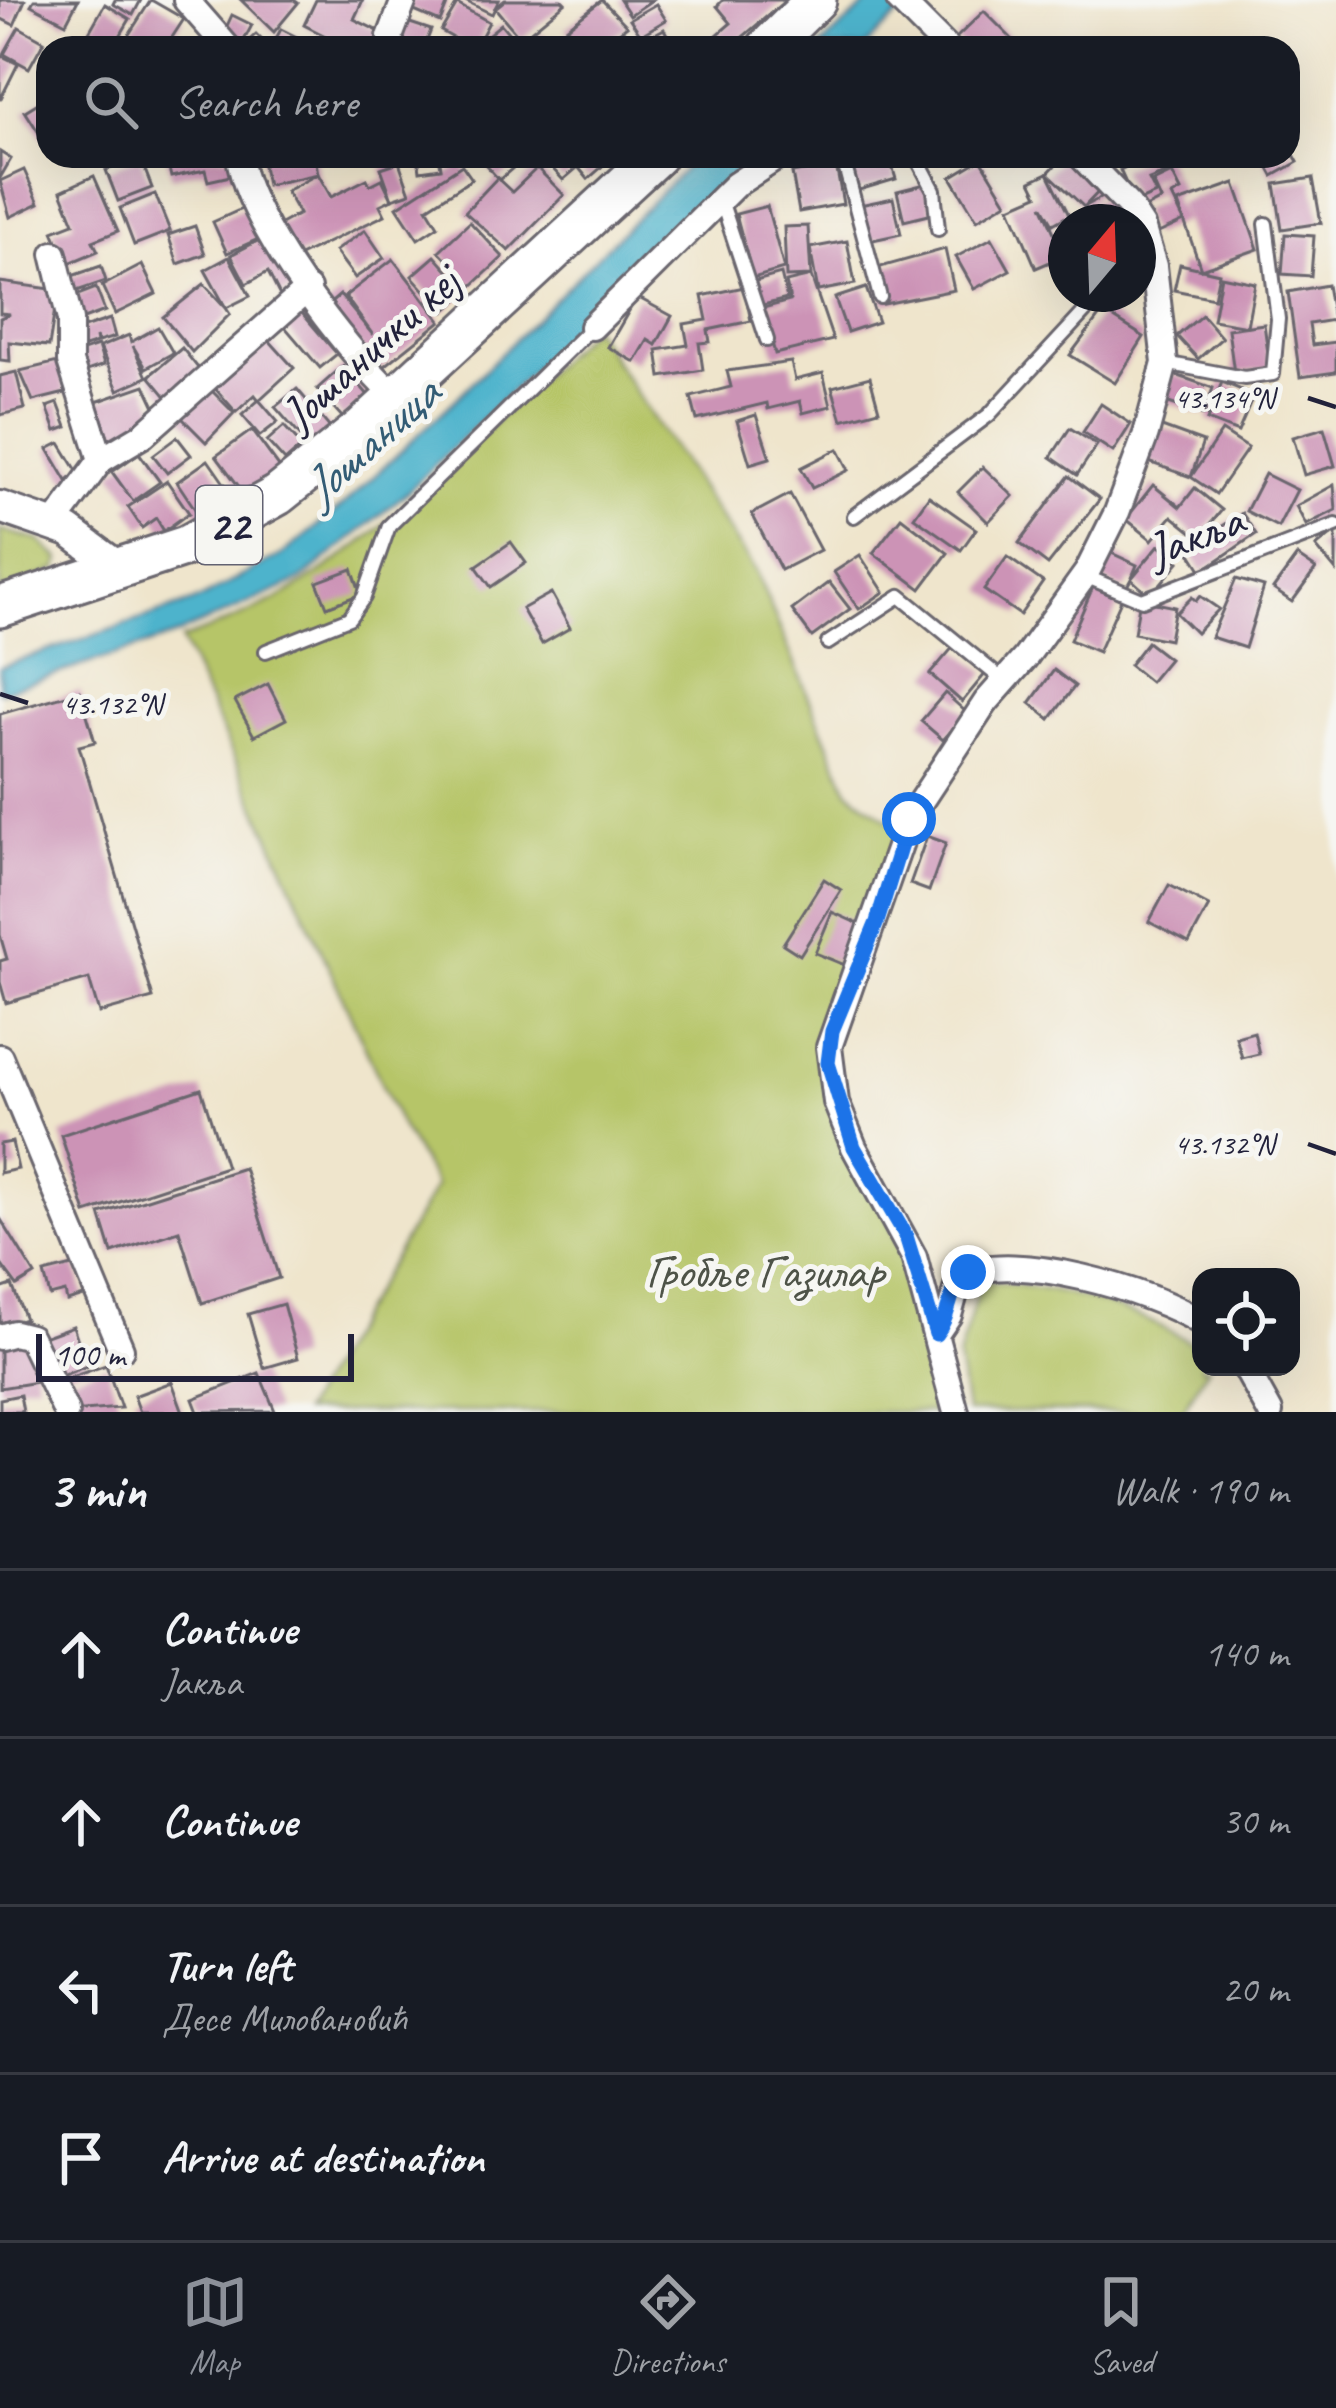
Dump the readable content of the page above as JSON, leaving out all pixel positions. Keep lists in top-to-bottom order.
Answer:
{
  "streets": {
    "main road": ["Јошанички кеј", "22"],
    "street": ["Јакља"]
  },
  "water": ["Јошаница"],
  "parks": ["Гробље Газилар"],
  "scale_bar": "100 m",
  "north": "top",
  "page": {
    "search": "Search here",
    "scale": "100 m",
    "heading": ["3 min", "Walk · 190 m"],
    "list": [
      ["Continue", "Јакља", "140 m"],
      ["Continue", "30 m"],
      ["Turn left", "Десе Миловановић", "20 m"],
      "Arrive at destination"
    ],
    "nav": ["Map", "Directions", "Saved"]
  },
  "coordinates": ["43.134°N", "43.132°N"]
}
